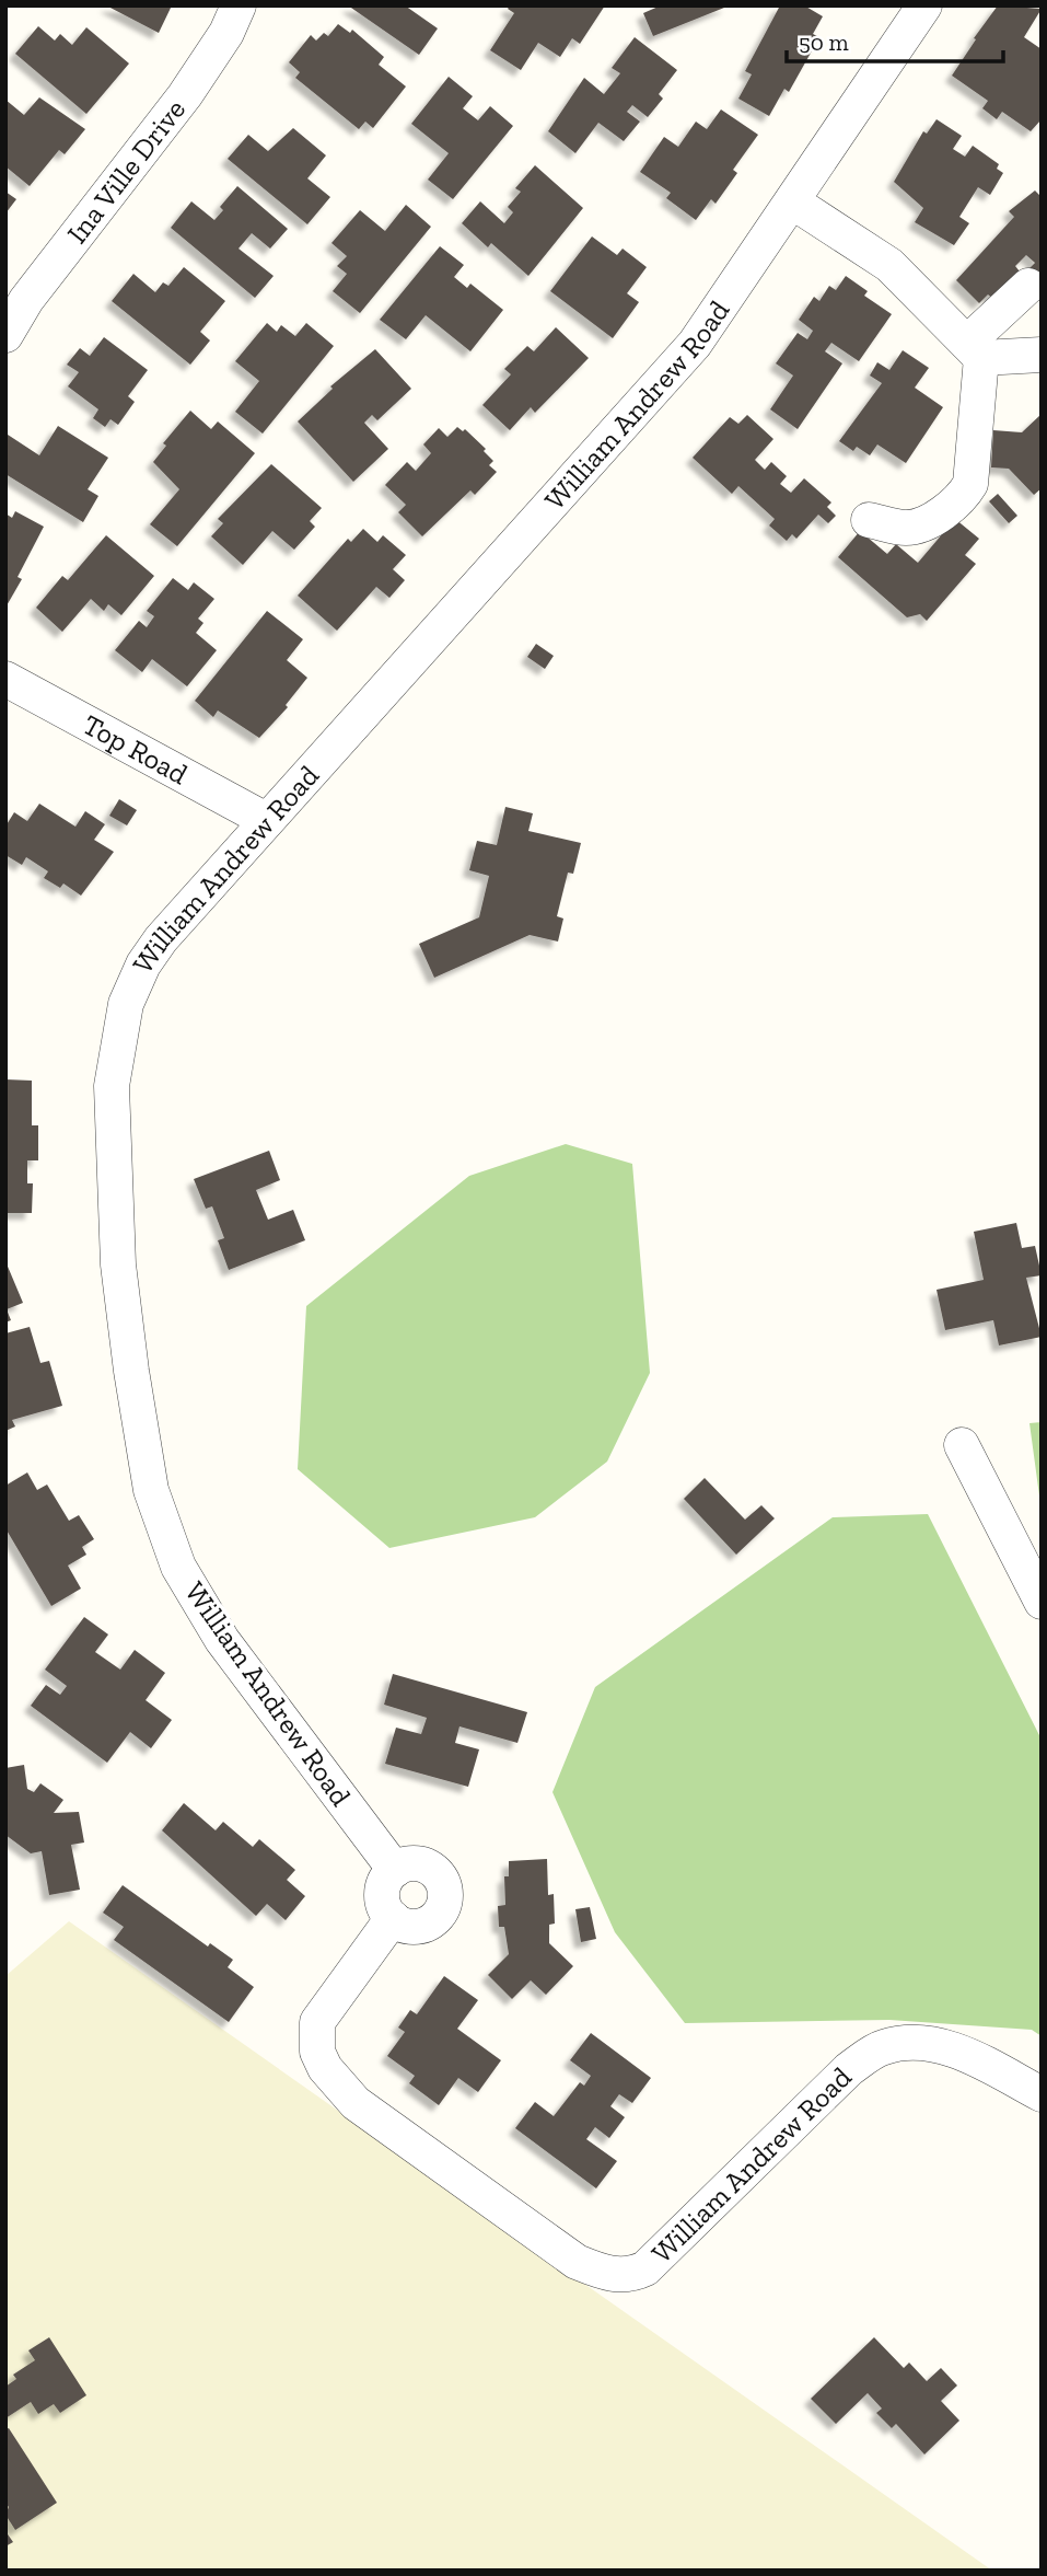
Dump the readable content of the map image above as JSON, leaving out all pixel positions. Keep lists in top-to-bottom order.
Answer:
{
  "streets": {
    "street": ["Ina Ville Drive", "William Andrew Road", "Top Road"]
  },
  "crossings": [
    ["William Andrew Road", "Top Road"]
  ],
  "scale_bar": "50 m"
}
